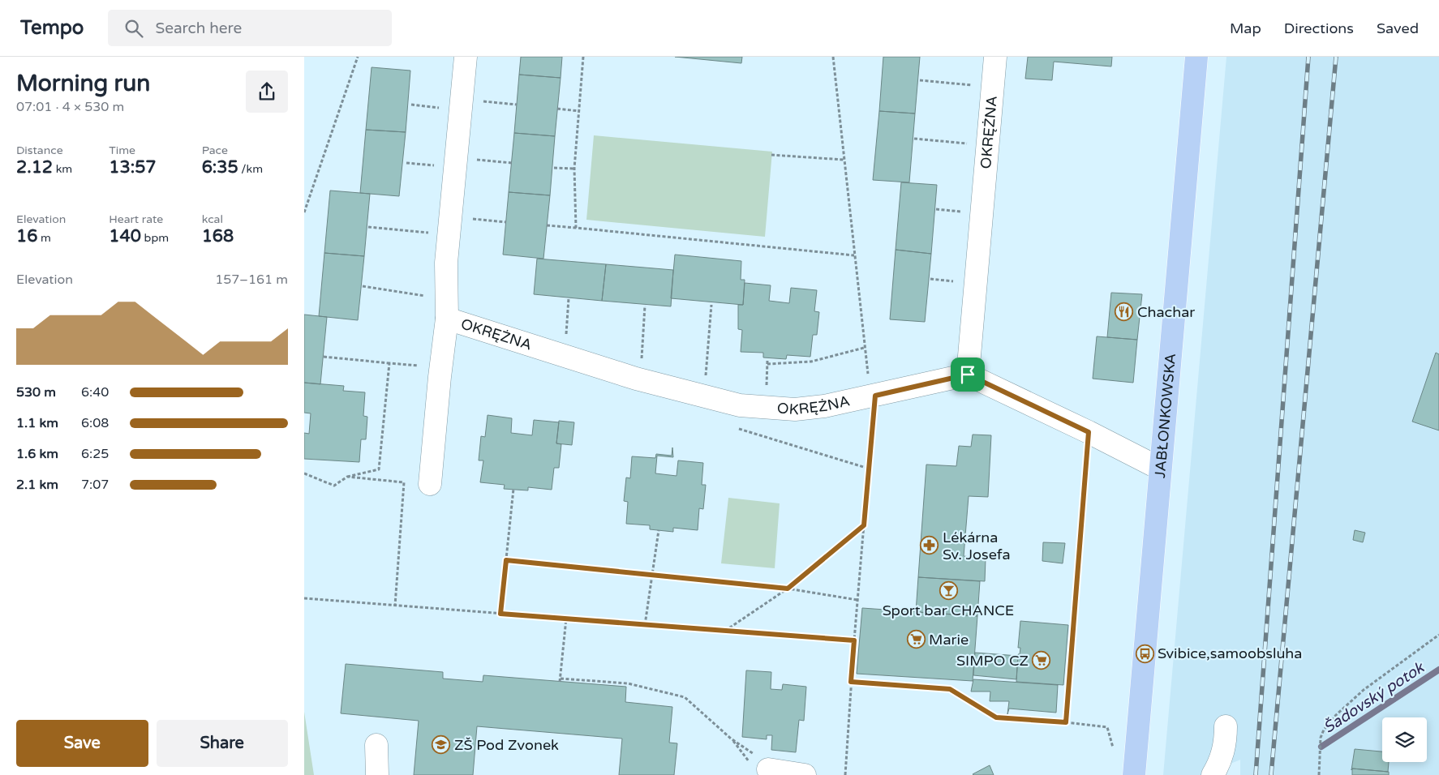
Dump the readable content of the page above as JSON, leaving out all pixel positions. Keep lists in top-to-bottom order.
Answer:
{
  "streets": {
    "main road": ["JABŁONKOWSKA"],
    "street": ["OKRĘŻNA"]
  },
  "water": ["Šadovský potok"],
  "places": {
    "restaurant": ["Chachar"],
    "pharmacy": ["Lékárna Sv. Josefa"],
    "bar": ["Sport bar CHANCE"],
    "supermarket": ["Marie", "SIMPO CZ"],
    "bus stop": ["Svibice,samoobsluha"],
    "school or university": ["ZŠ Pod Zvonek"]
  },
  "page": {
    "header": "Tempo",
    "search": "Search here",
    "nav": ["Map", "Directions", "Saved"],
    "heading": ["Morning run", "07:01 · 4 × 530 m"],
    "stats": [
      ["Distance", "2.12 km"],
      ["Time", "13:57"],
      ["Pace", "6:35 /km"],
      ["Elevation", "16 m"],
      ["Heart rate", "140 bpm"],
      ["kcal", "168"]
    ],
    "chart": ["Elevation", "157–161 m"],
    "list": [
      {
        "name": "530 m",
        "note": "6:40"
      },
      {
        "name": "1.1 km",
        "note": "6:08"
      },
      {
        "name": "1.6 km",
        "note": "6:25"
      },
      {
        "name": "2.1 km",
        "note": "7:07"
      }
    ],
    "buttons": ["Save", "Share"]
  }
}
